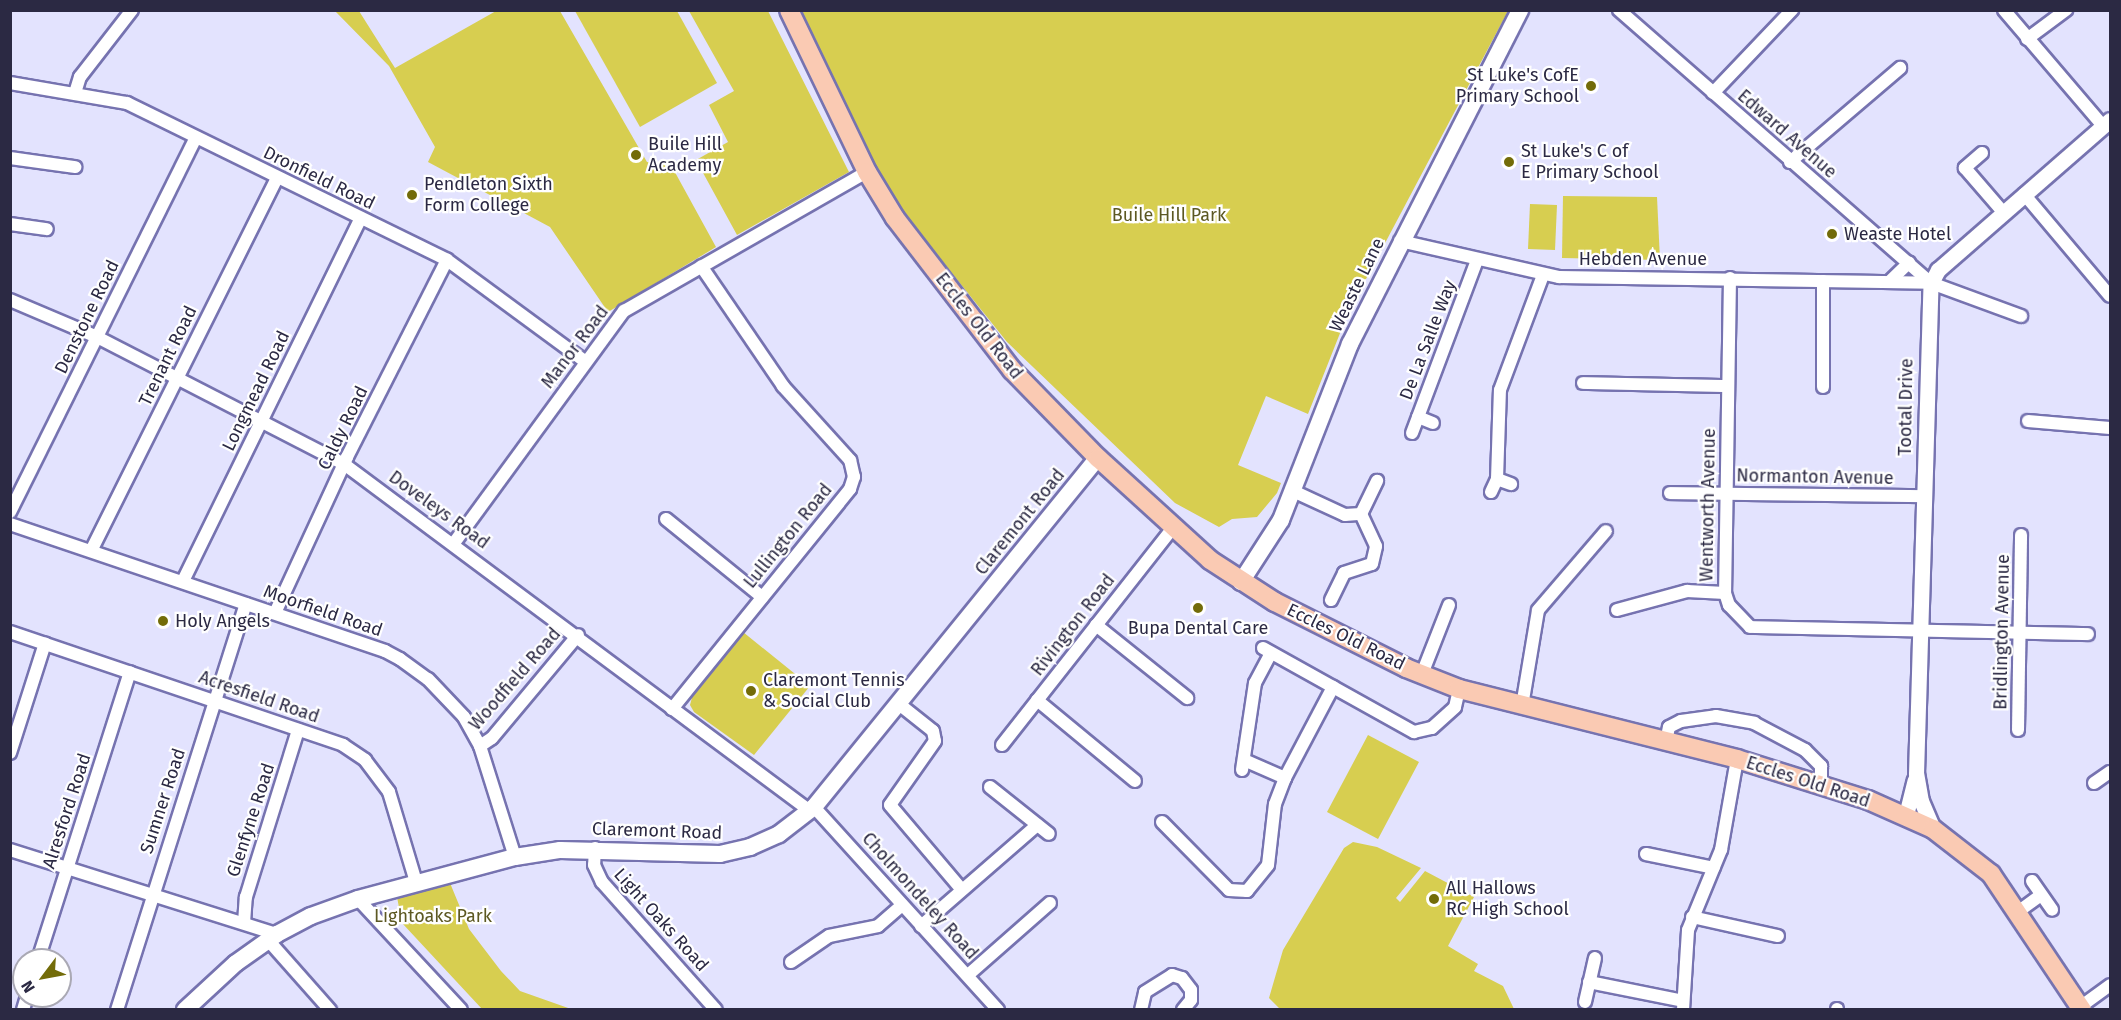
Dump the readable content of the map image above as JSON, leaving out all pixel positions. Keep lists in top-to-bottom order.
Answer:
{
  "streets": {
    "main road": ["Weaste Lane", "Eccles Old Road", "Claremont Road"],
    "street": [
      "Edward Avenue",
      "Dronfield Road",
      "Hebden Avenue",
      "Denstone Road",
      "De La Salle Way",
      "Manor Road",
      "Trenant Road",
      "Longmead Road",
      "Tootal Drive",
      "Caldy Road",
      "Normanton Avenue",
      "Wentworth Avenue",
      "Doveleys Road",
      "Lullington Road",
      "Moorfield Road",
      "Rivington Road",
      "Bridlington Avenue",
      "Woodfield Road",
      "Acresfield Road",
      "Sumner Road",
      "Alresford Road",
      "Glenfyne Road",
      "Cholmondeley Road",
      "Light Oaks Road"
    ]
  },
  "crossings": [
    ["Edward Avenue", "Hebden Avenue"],
    ["Edward Avenue", "Tootal Drive"],
    ["Dronfield Road", "Denstone Road"],
    ["Dronfield Road", "Manor Road"],
    ["Dronfield Road", "Trenant Road"],
    ["Dronfield Road", "Longmead Road"],
    ["Dronfield Road", "Caldy Road"],
    ["Hebden Avenue", "Weaste Lane"],
    ["Hebden Avenue", "De La Salle Way"],
    ["Hebden Avenue", "Tootal Drive"],
    ["Hebden Avenue", "Wentworth Avenue"],
    ["Weaste Lane", "Eccles Old Road"],
    ["Denstone Road", "Doveleys Road"],
    ["Eccles Old Road", "Manor Road"],
    ["Eccles Old Road", "Tootal Drive"],
    ["Eccles Old Road", "Claremont Road"],
    ["Eccles Old Road", "Rivington Road"],
    ["Manor Road", "Doveleys Road"],
    ["Manor Road", "Lullington Road"],
    ["Trenant Road", "Doveleys Road"],
    ["Trenant Road", "Moorfield Road"],
    ["Longmead Road", "Doveleys Road"],
    ["Longmead Road", "Moorfield Road"],
    ["Tootal Drive", "Normanton Avenue"],
    ["Tootal Drive", "Wentworth Avenue"],
    ["Caldy Road", "Doveleys Road"],
    ["Caldy Road", "Moorfield Road"],
    ["Normanton Avenue", "Wentworth Avenue"],
    ["Wentworth Avenue", "Bridlington Avenue"],
    ["Doveleys Road", "Claremont Road"],
    ["Doveleys Road", "Lullington Road"],
    ["Doveleys Road", "Woodfield Road"],
    ["Doveleys Road", "Cholmondeley Road"],
    ["Claremont Road", "Moorfield Road"],
    ["Claremont Road", "Acresfield Road"],
    ["Claremont Road", "Cholmondeley Road"],
    ["Claremont Road", "Light Oaks Road"],
    ["Moorfield Road", "Woodfield Road"],
    ["Moorfield Road", "Sumner Road"],
    ["Acresfield Road", "Sumner Road"],
    ["Acresfield Road", "Alresford Road"],
    ["Acresfield Road", "Glenfyne Road"]
  ],
  "parks": ["Buile Hill Park", "Lightoaks Park"],
  "places": [
    "St Luke's CofE Primary School",
    "Buile Hill Academy",
    "St Luke's C of E Primary School",
    "Pendleton Sixth Form College",
    "Weaste Hotel",
    "Bupa Dental Care",
    "Holy Angels",
    "Claremont Tennis & Social Club",
    "All Hallows RC High School"
  ],
  "north": "bottom left"
}
